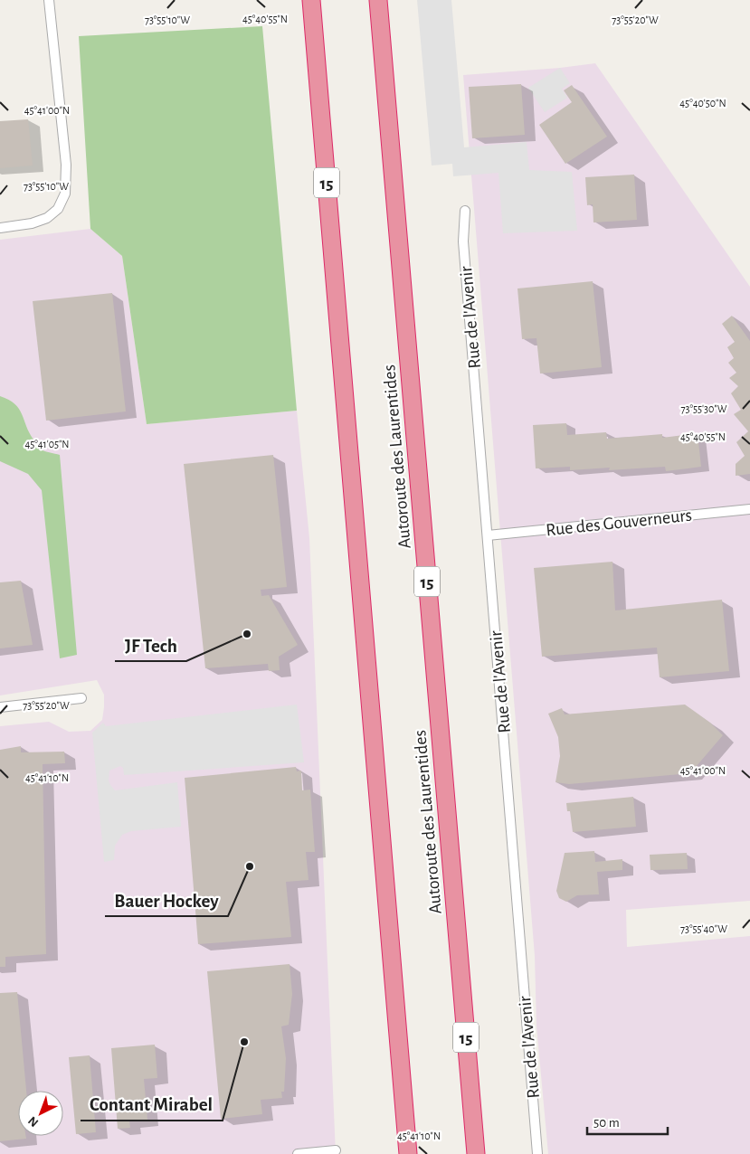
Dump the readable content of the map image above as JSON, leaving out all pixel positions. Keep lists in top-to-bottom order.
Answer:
{
  "streets": {
    "highway": ["15", "Autoroute des Laurentides"],
    "street": ["Rue de l'Avenir", "Rue des Gouverneurs"]
  },
  "crossings": [
    ["Rue de l'Avenir", "Rue des Gouverneurs"]
  ],
  "places": ["JF Tech", "Bauer Hockey", "Contant Mirabel"],
  "scale_bar": "50 m",
  "north": "bottom left",
  "coordinates": [
    "45°40'55\"N",
    "73°55'10\"W",
    "73°55'20\"W",
    "45°40'50\"N",
    "45°41'00\"N",
    "73°55'30\"W",
    "45°41'05\"N",
    "45°41'10\"N",
    "73°55'40\"W"
  ]
}
